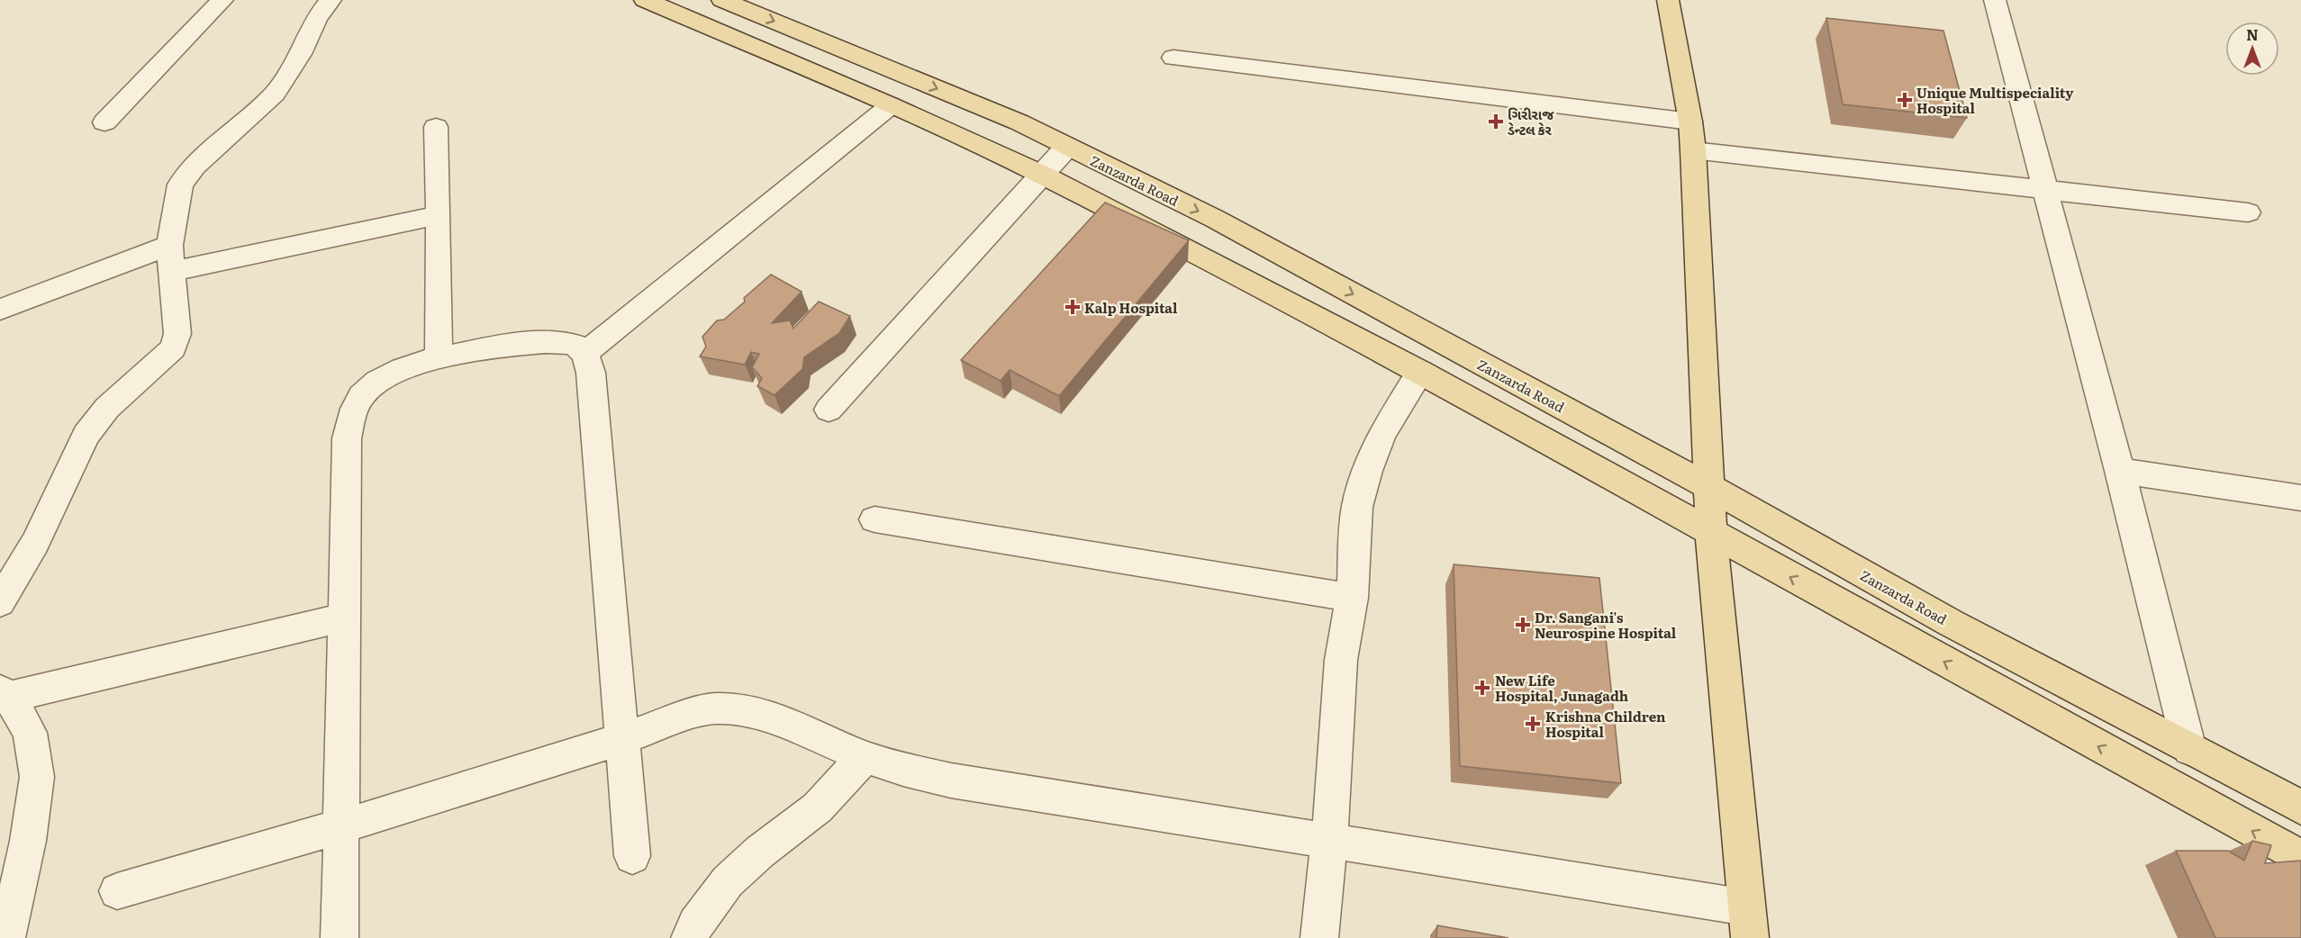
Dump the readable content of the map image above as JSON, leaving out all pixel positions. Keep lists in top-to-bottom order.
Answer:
{
  "streets": {
    "main road": ["Zanzarda Road"]
  },
  "places": {
    "health": [
      "Unique Multispeciality Hospital",
      "ગિરીરાજ ડેન્ટલ કેર",
      "Kalp Hospital",
      "Dr. Sangani's Neurospine Hospital",
      "New Life Hospital, Junagadh",
      "Krishna Children Hospital"
    ]
  },
  "north": "top"
}
